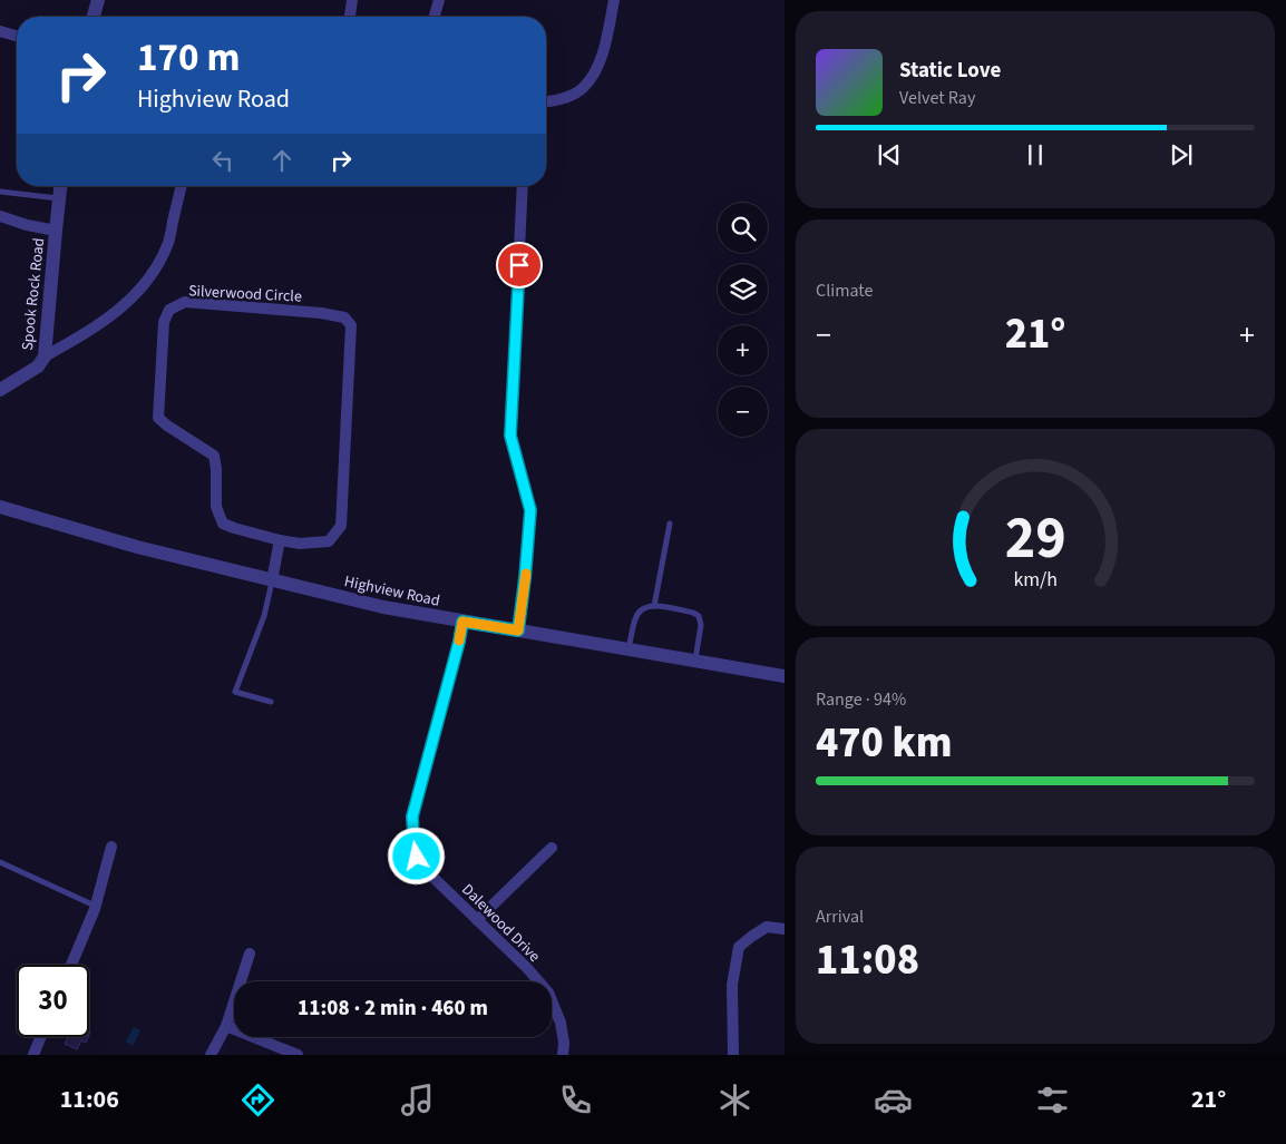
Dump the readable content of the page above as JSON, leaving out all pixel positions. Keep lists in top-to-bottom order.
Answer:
{
  "streets": {
    "street": [
      "Silverwood Circle",
      "Spook Rock Road",
      "Highview Road",
      "Dalewood Drive"
    ]
  },
  "crossings": [
    ["Highview Road", "Dalewood Drive"]
  ],
  "page": {
    "turn": ["170 m", "Highview Road"],
    "song": ["Static Love", "Velvet Ray"],
    "map_buttons": ["+", "−"],
    "tile": [
      "Climate",
      ["Range · 94%", "470 km"],
      ["Arrival", "11:08"]
    ],
    "heat": ["−", "21°", "+"],
    "limit": "30",
    "trip": "11:08 · 2 min · 460 m",
    "tabs": ["11:06", "21°"],
    "gauge": ["29", "km/h"]
  }
}
